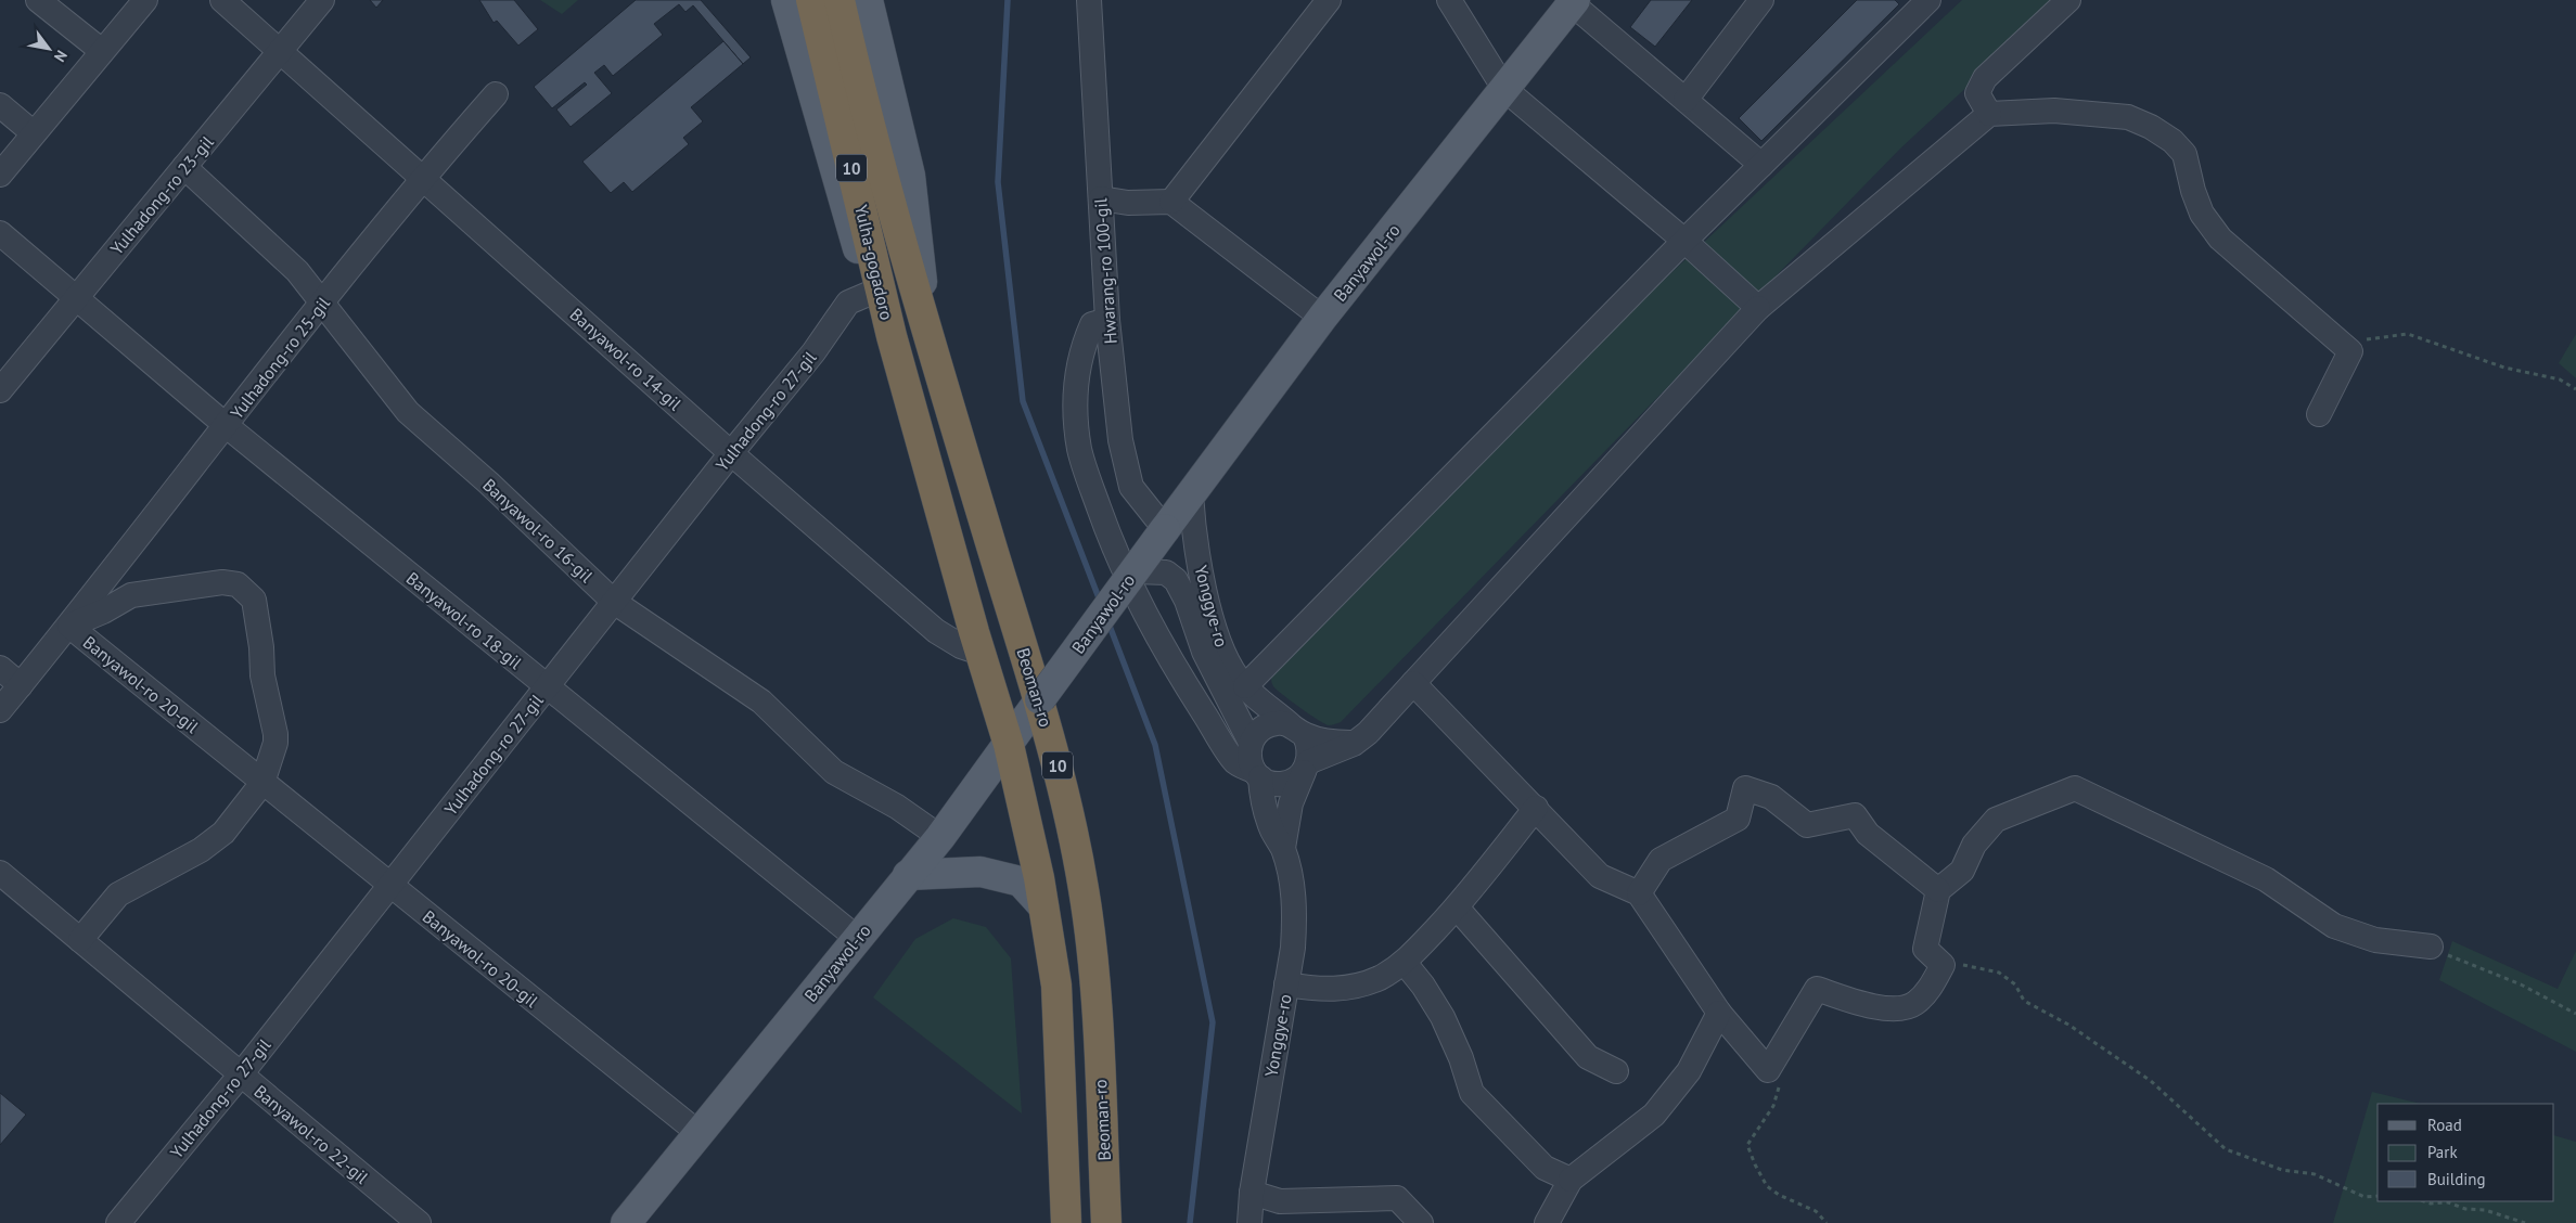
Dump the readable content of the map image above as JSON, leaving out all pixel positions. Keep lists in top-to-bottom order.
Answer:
{
  "streets": {
    "highway": ["10", "Yulha-gogadoro", "Beoman-ro"],
    "main road": ["Banyawol-ro"],
    "street": [
      "Yulhadong-ro 23-gil",
      "Hwarang-ro 100-gil",
      "Yulhadong-ro 25-gil",
      "Banyawol-ro 14-gil",
      "Yulhadong-ro 27-gil",
      "Banyawol-ro 16-gil",
      "Yonggye-ro",
      "Banyawol-ro 18-gil",
      "Banyawol-ro 20-gil",
      "Banyawol-ro 22-gil"
    ]
  },
  "crossings": [
    ["10", "Yulha-gogadoro"],
    ["10", "Banyawol-ro"],
    ["10", "Banyawol-ro 14-gil"],
    ["Yulhadong-ro 23-gil", "Banyawol-ro 14-gil"],
    ["Yulhadong-ro 23-gil", "Banyawol-ro 16-gil"],
    ["Yulhadong-ro 23-gil", "Banyawol-ro 18-gil"],
    ["Yulha-gogadoro", "Beoman-ro"],
    ["Banyawol-ro", "Hwarang-ro 100-gil"],
    ["Banyawol-ro", "Banyawol-ro 16-gil"],
    ["Banyawol-ro", "Yonggye-ro"],
    ["Banyawol-ro", "Banyawol-ro 18-gil"],
    ["Banyawol-ro", "Banyawol-ro 20-gil"],
    ["Banyawol-ro", "Beoman-ro"],
    ["Yulhadong-ro 25-gil", "Banyawol-ro 14-gil"],
    ["Yulhadong-ro 25-gil", "Banyawol-ro 16-gil"],
    ["Yulhadong-ro 25-gil", "Banyawol-ro 18-gil"],
    ["Yulhadong-ro 25-gil", "Banyawol-ro 20-gil"],
    ["Banyawol-ro 14-gil", "Yulhadong-ro 27-gil"],
    ["Yulhadong-ro 27-gil", "Banyawol-ro 16-gil"],
    ["Yulhadong-ro 27-gil", "Banyawol-ro 18-gil"],
    ["Yulhadong-ro 27-gil", "Banyawol-ro 20-gil"],
    ["Yulhadong-ro 27-gil", "Banyawol-ro 22-gil"]
  ],
  "legend": ["Road", "Park", "Building"],
  "north": "bottom right"
}
